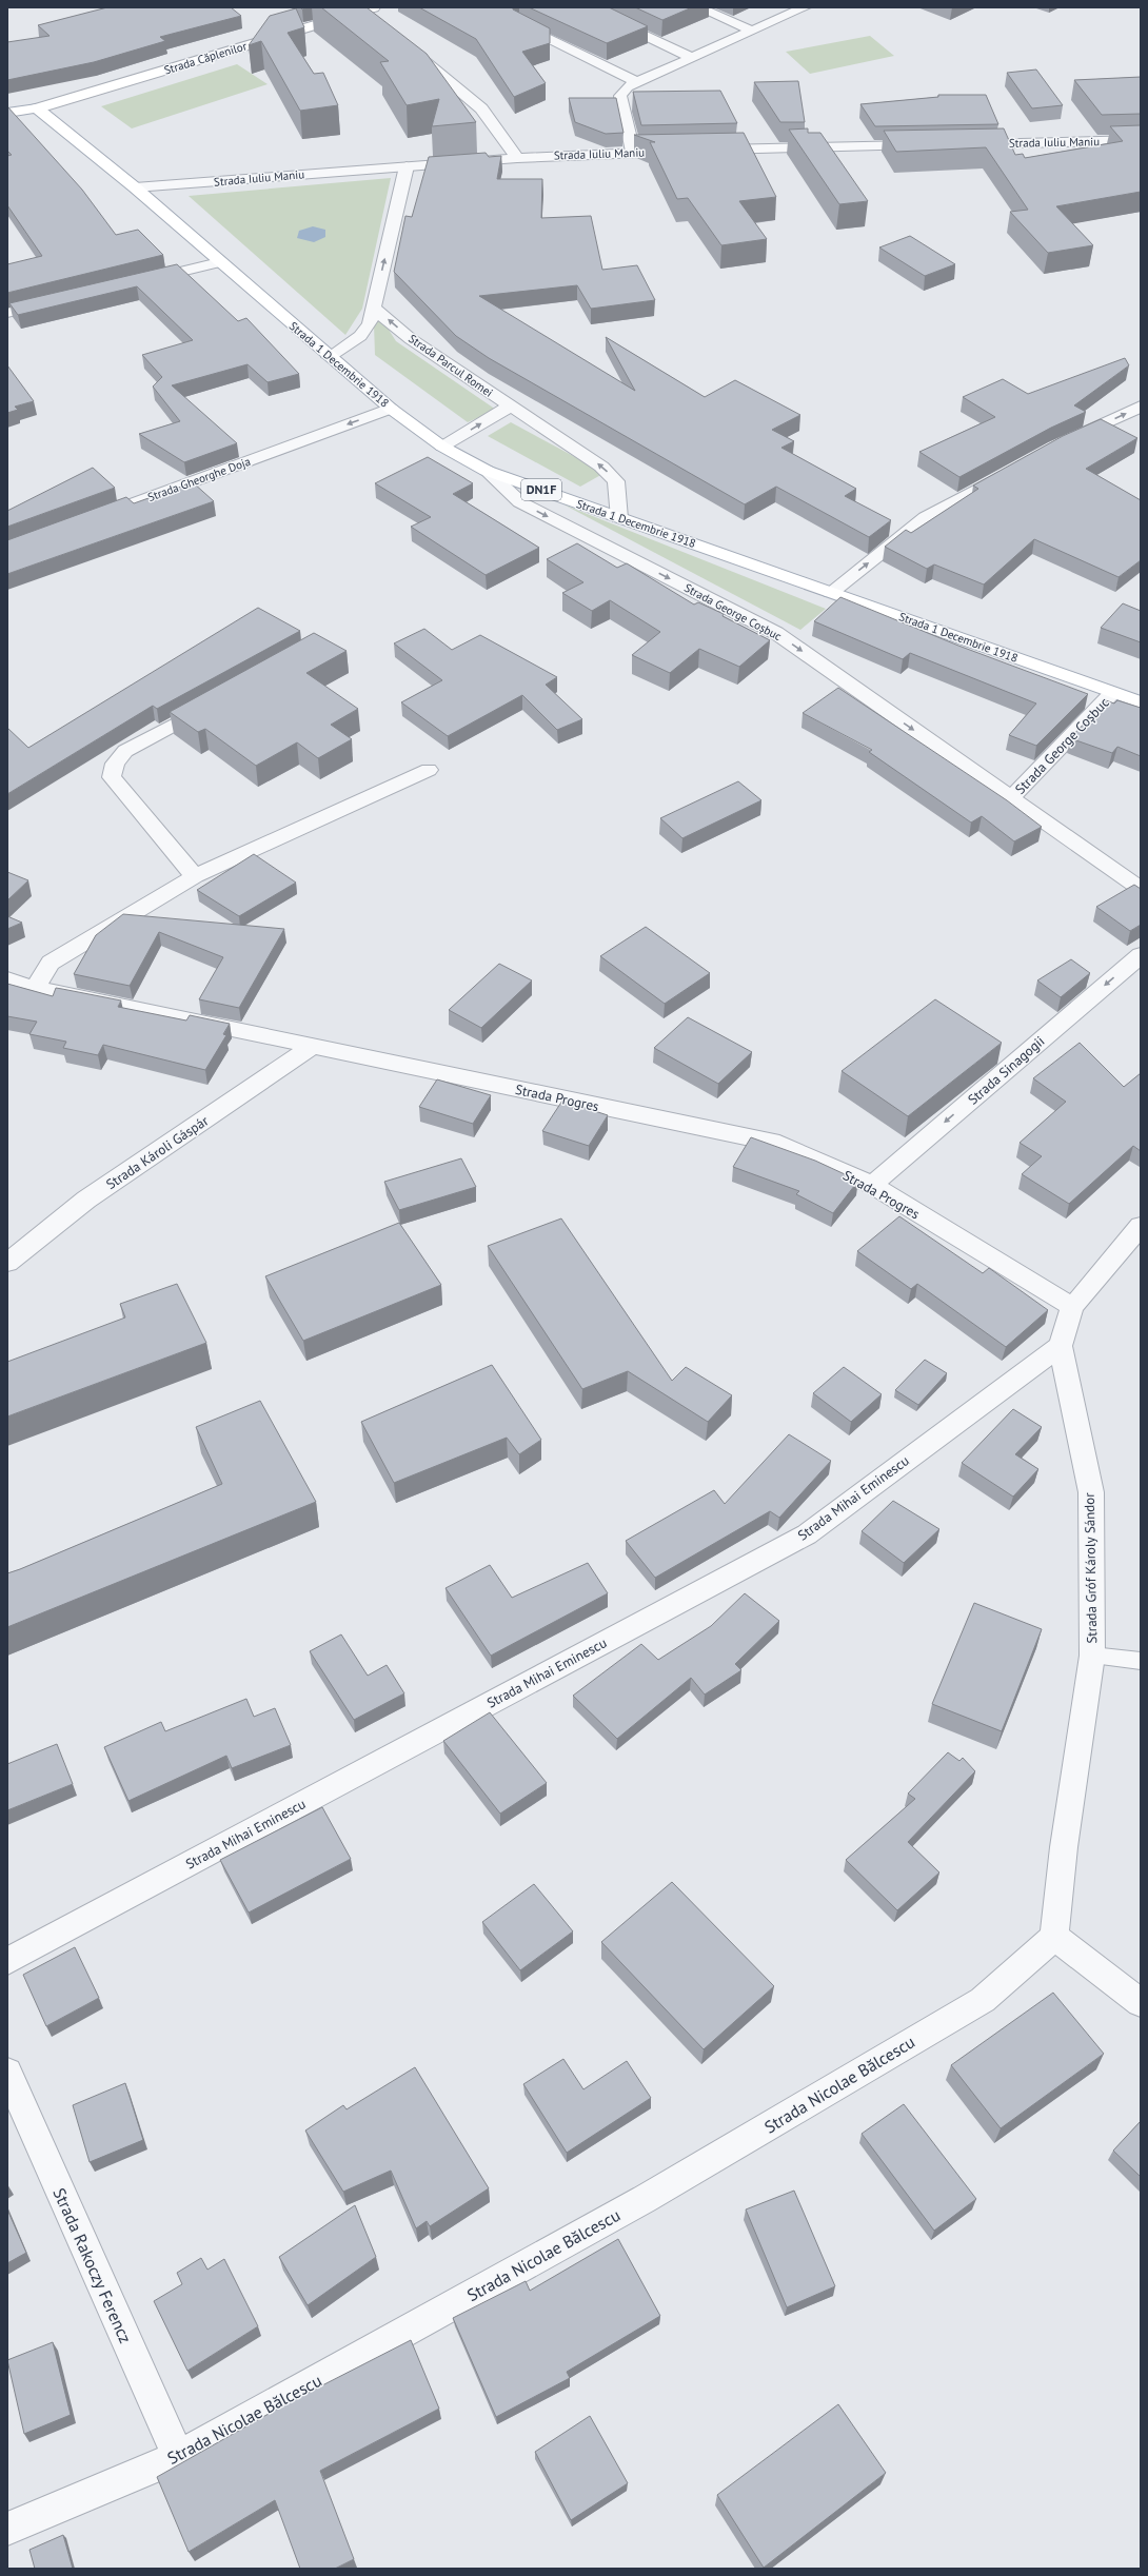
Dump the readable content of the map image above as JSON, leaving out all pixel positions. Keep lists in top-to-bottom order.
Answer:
{
  "streets": {
    "main road": ["Strada Căplenilor", "Strada 1 Decembrie 1918", "DN1F"],
    "street": [
      "Strada Iuliu Maniu",
      "Strada Parcul Romei",
      "Strada Gheorghe Doja",
      "Strada George Coșbuc",
      "Strada Sinagogii",
      "Strada Progres",
      "Strada Károli Gáspár",
      "Strada Mihai Eminescu",
      "Strada Gróf Károly Sándor",
      "Strada Nicolae Bălcescu",
      "Strada Rakoczy Ferencz"
    ]
  },
  "crossings": [
    ["Strada Căplenilor", "Strada 1 Decembrie 1918"],
    ["Strada Iuliu Maniu", "Strada 1 Decembrie 1918"],
    ["Strada 1 Decembrie 1918", "Strada Parcul Romei"],
    ["Strada 1 Decembrie 1918", "Strada Gheorghe Doja"],
    ["Strada 1 Decembrie 1918", "Strada George Coșbuc"],
    ["Strada Sinagogii", "Strada Progres"],
    ["Strada Progres", "Strada Károli Gáspár"],
    ["Strada Progres", "Strada Gróf Károly Sándor"],
    ["Strada Mihai Eminescu", "Strada Gróf Károly Sándor"],
    ["Strada Gróf Károly Sándor", "Strada Nicolae Bălcescu"],
    ["Strada Nicolae Bălcescu", "Strada Rakoczy Ferencz"]
  ],
  "one_way": ["Strada Gheorghe Doja", "Strada George Coșbuc", "Strada Sinagogii"]
}
